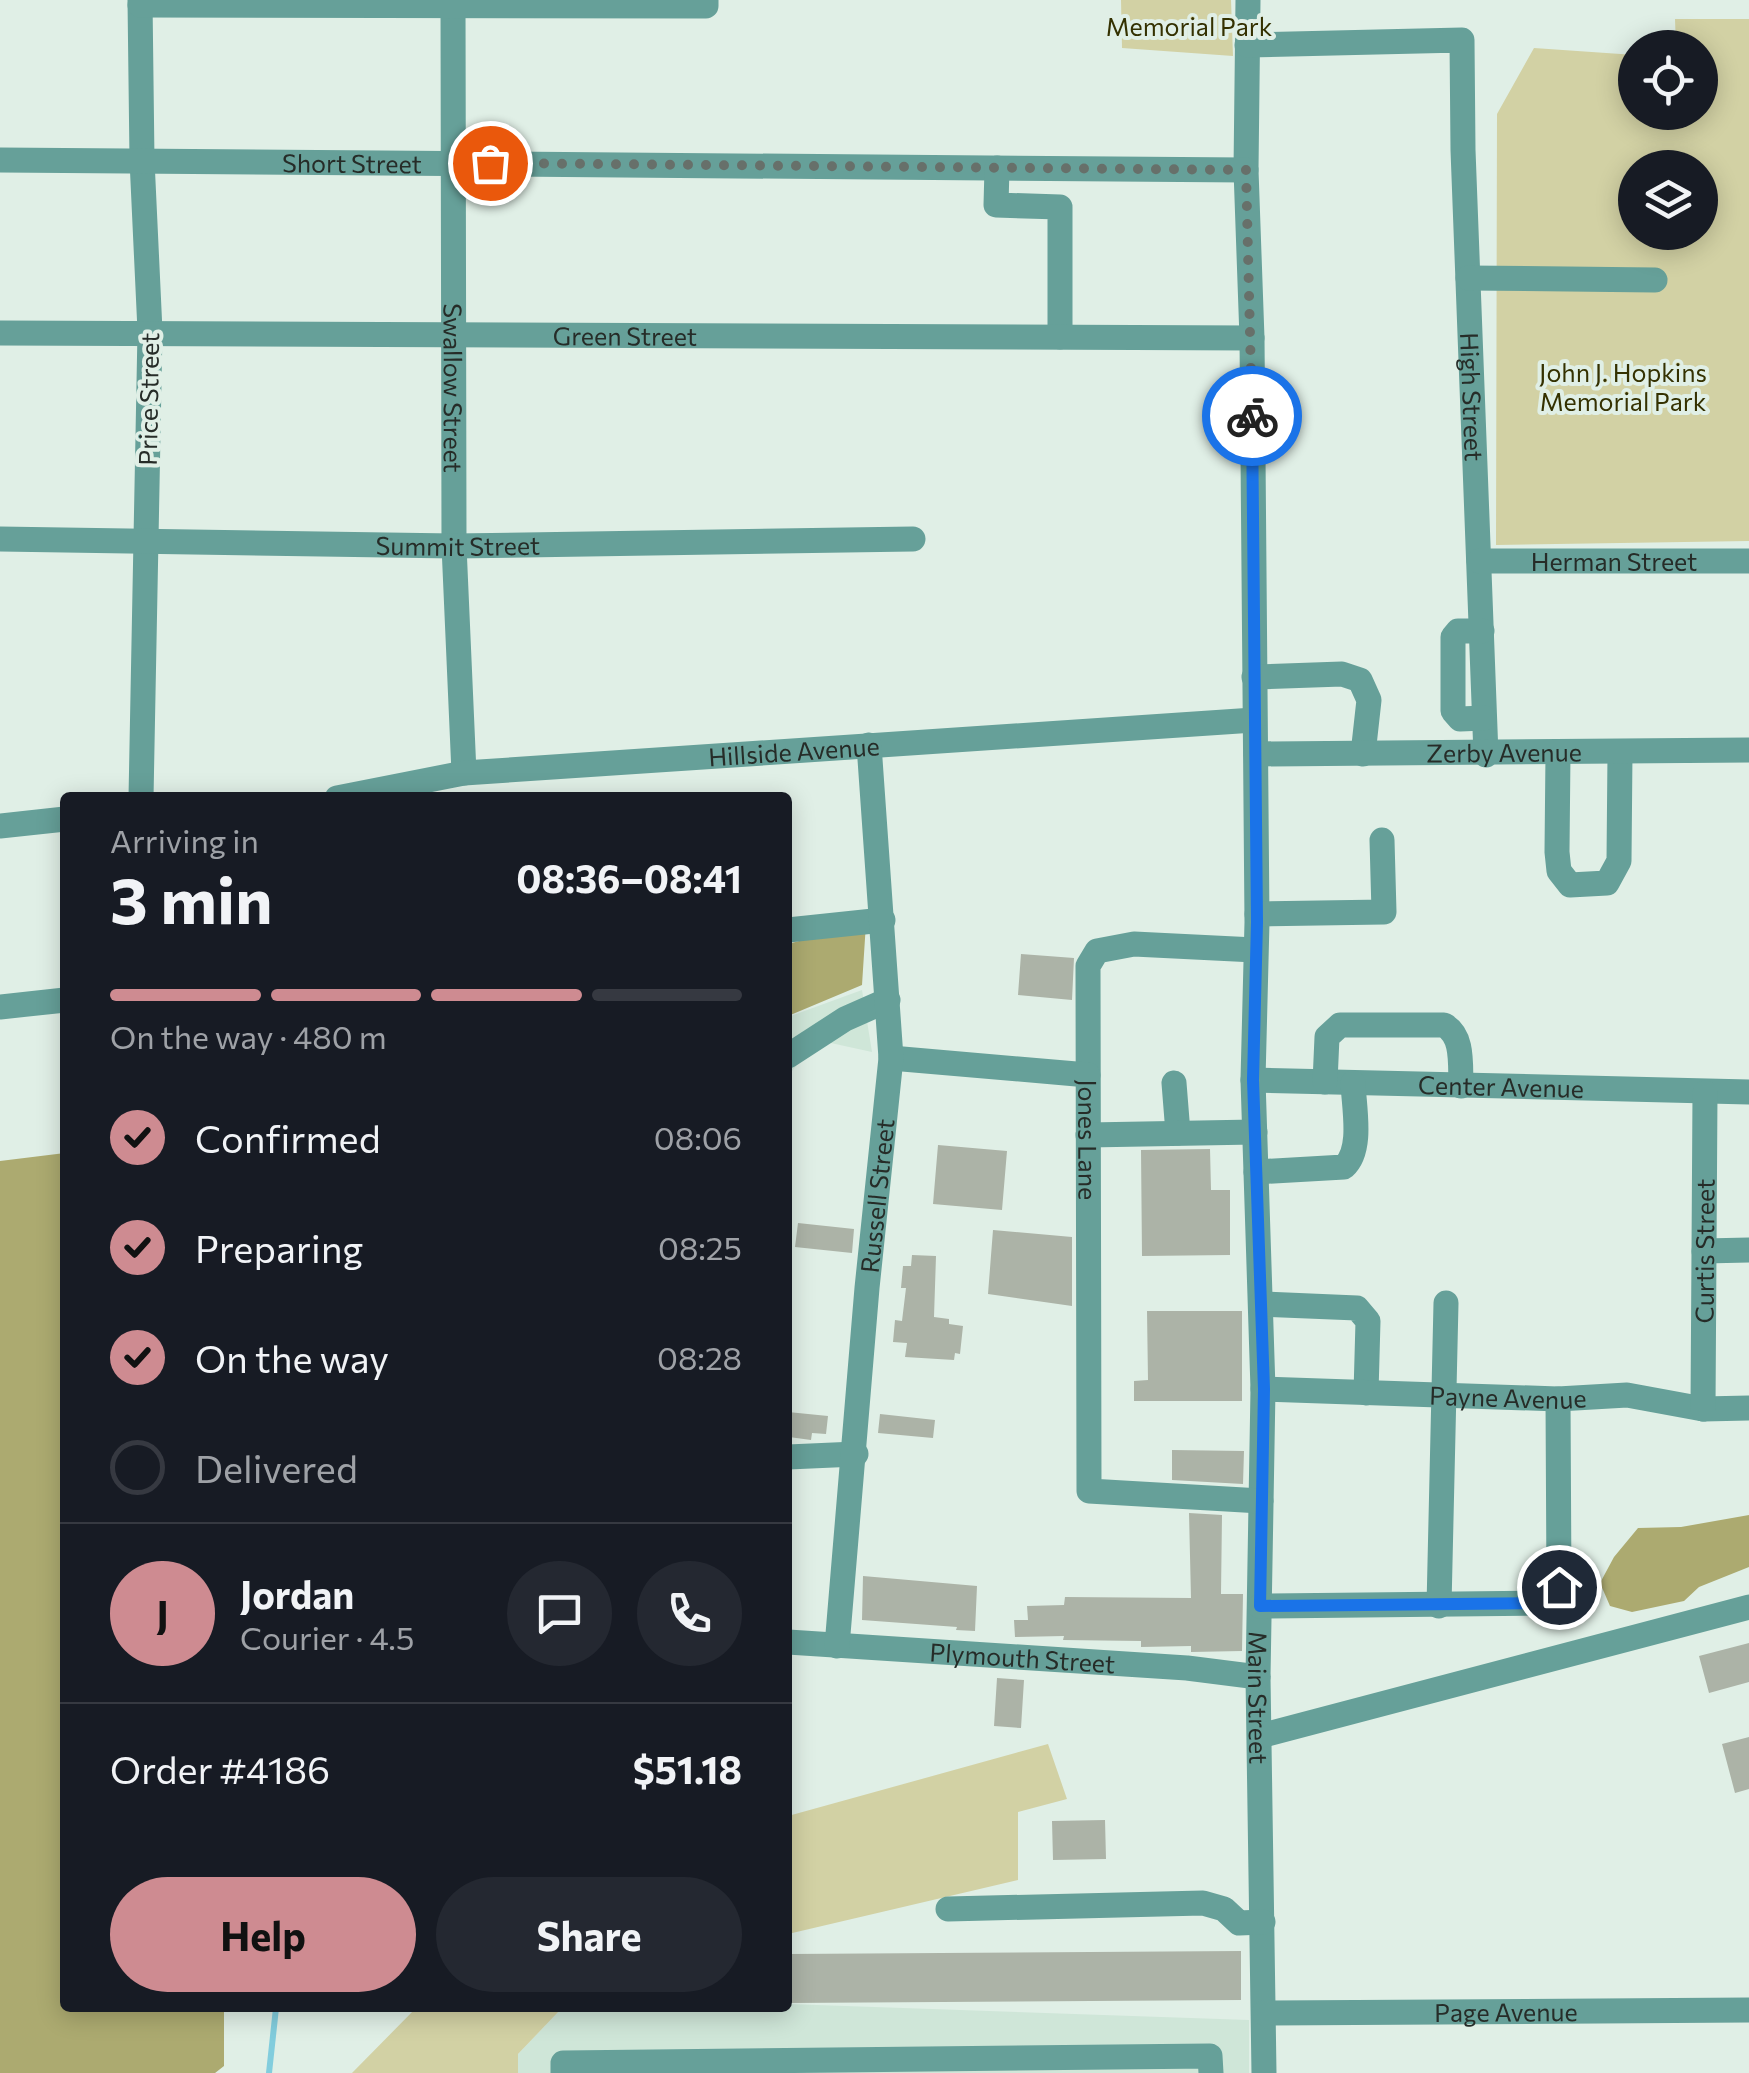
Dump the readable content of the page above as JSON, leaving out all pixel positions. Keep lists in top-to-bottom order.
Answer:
{
  "streets": {
    "street": [
      "Short Street",
      "Green Street",
      "Swallow Street",
      "High Street",
      "Price Street",
      "Summit Street",
      "Herman Street",
      "Hillside Avenue",
      "Zerby Avenue",
      "Center Avenue",
      "Jones Lane",
      "Russell Street",
      "Curtis Street",
      "Payne Avenue",
      "Plymouth Street",
      "Main Street",
      "Page Avenue"
    ]
  },
  "crossings": [
    ["Short Street", "Swallow Street"],
    ["Short Street", "Price Street"],
    ["Short Street", "Main Street"],
    ["Green Street", "Swallow Street"],
    ["Green Street", "Price Street"],
    ["Green Street", "Main Street"],
    ["Swallow Street", "Summit Street"],
    ["Swallow Street", "Hillside Avenue"],
    ["High Street", "Herman Street"],
    ["High Street", "Zerby Avenue"],
    ["High Street", "Main Street"],
    ["Price Street", "Summit Street"],
    ["Hillside Avenue", "Russell Street"],
    ["Hillside Avenue", "Main Street"],
    ["Zerby Avenue", "Main Street"],
    ["Center Avenue", "Curtis Street"],
    ["Center Avenue", "Main Street"],
    ["Jones Lane", "Main Street"],
    ["Russell Street", "Plymouth Street"],
    ["Curtis Street", "Payne Avenue"],
    ["Payne Avenue", "Main Street"],
    ["Plymouth Street", "Main Street"],
    ["Main Street", "Page Avenue"]
  ],
  "parks": ["Memorial Park", "John J. Hopkins Memorial Park"],
  "page": {
    "heading": ["3 min", "Arriving in", "08:36–08:41"],
    "panel": [
      "Jordan",
      "Courier · 4.5",
      "Order #4186",
      "$51.18"
    ],
    "bar": "On the way · 480 m",
    "list": [
      ["Confirmed", "08:06"],
      ["Preparing", "08:25"],
      ["On the way", "08:28"],
      "Delivered"
    ],
    "round": "J",
    "buttons": ["Help", "Share"]
  }
}
